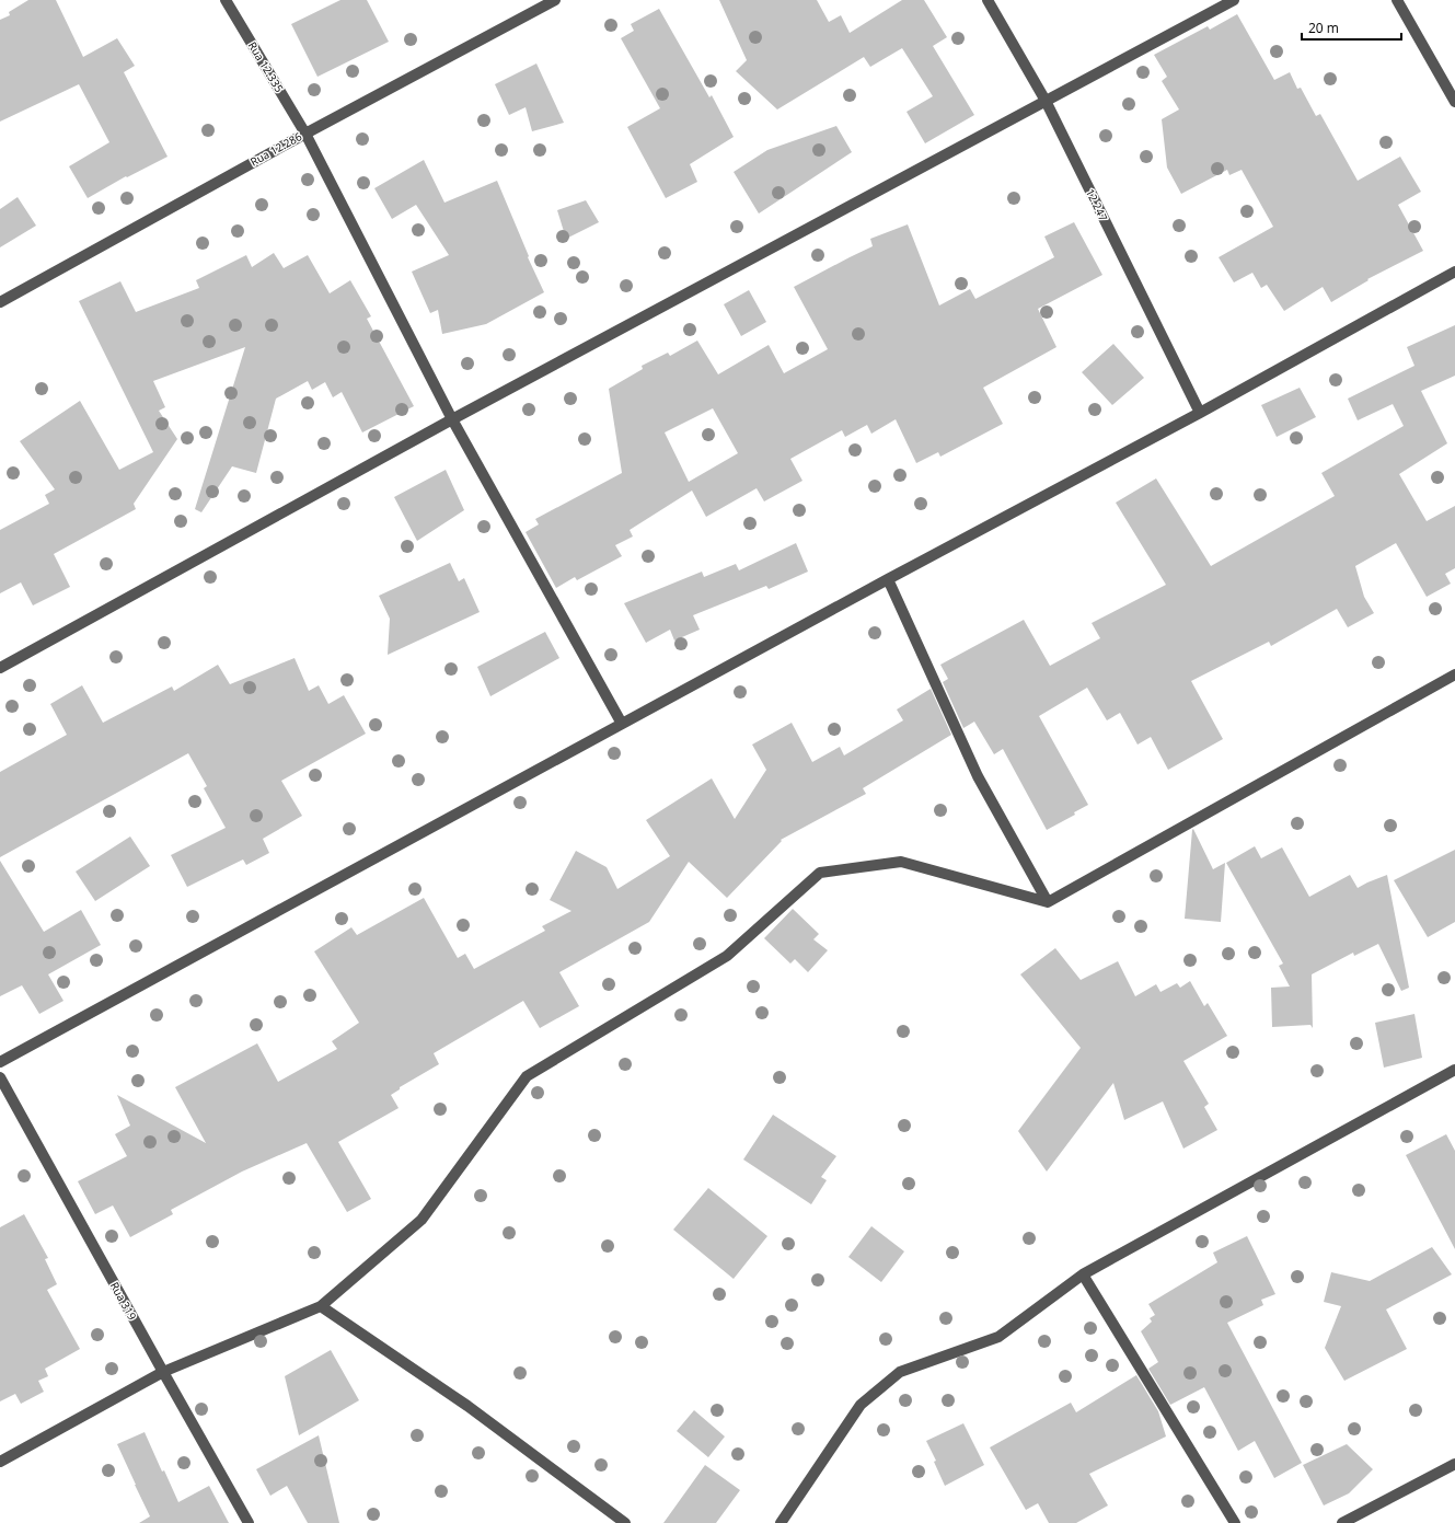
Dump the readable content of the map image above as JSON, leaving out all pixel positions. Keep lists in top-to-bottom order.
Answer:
{
  "streets": {
    "street": [
      "Rua 12.335",
      "Rua 12.286",
      "12.247",
      "Rua 319"
    ]
  },
  "crossings": [
    ["Rua 12.335", "Rua 12.286"]
  ],
  "scale_bar": "20 m"
}
